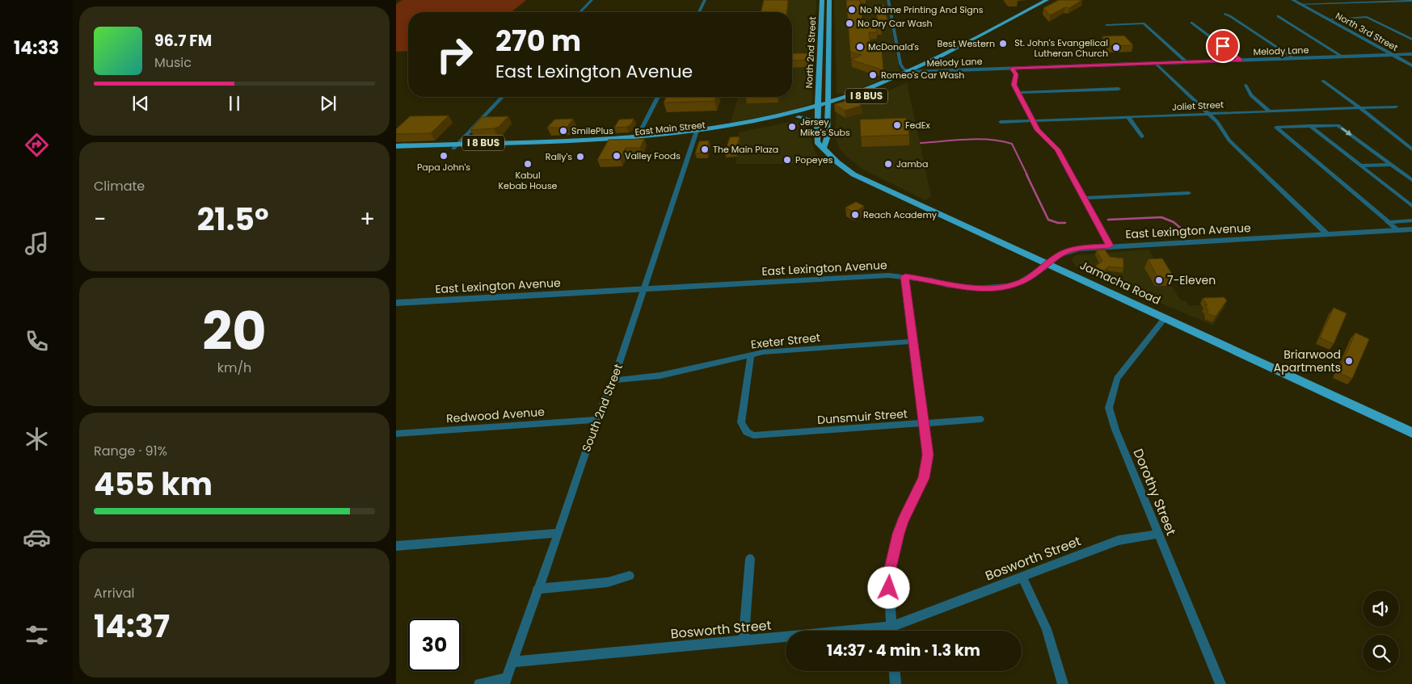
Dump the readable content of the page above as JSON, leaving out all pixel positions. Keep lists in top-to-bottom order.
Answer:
{
  "streets": {
    "main road": [
      "North 2nd Street",
      "I 8 BUS",
      "East Main Street",
      "Jamacha Road"
    ],
    "street": [
      "North 3rd Street",
      "Melody Lane",
      "Joliet Street",
      "East Lexington Avenue",
      "Exeter Street",
      "South 2nd Street",
      "Redwood Avenue",
      "Dunsmuir Street",
      "Dorothy Street",
      "Bosworth Street"
    ]
  },
  "crossings": [
    ["North 3rd Street", "Melody Lane"],
    ["Melody Lane", "East Main Street"],
    ["North 2nd Street", "East Main Street"],
    ["North 2nd Street", "Jamacha Road"],
    ["East Main Street", "Jamacha Road"],
    ["East Main Street", "South 2nd Street"],
    ["East Lexington Avenue", "Jamacha Road"],
    ["East Lexington Avenue", "South 2nd Street"],
    ["Jamacha Road", "Dorothy Street"],
    ["Exeter Street", "South 2nd Street"],
    ["South 2nd Street", "Redwood Avenue"],
    ["South 2nd Street", "Bosworth Street"],
    ["Dorothy Street", "Bosworth Street"]
  ],
  "places": [
    "No Name Printing And Signs",
    "No Dry Car Wash",
    "Best Western",
    "McDonald's",
    "St. John's Evangelical Lutheran Church",
    "Romeo's Car Wash",
    "FedEx",
    "Jersey Mike's Subs",
    "SmilePlus",
    "The Main Plaza",
    "Papa John's",
    "Valley Foods",
    "Rally's",
    "Popeyes",
    "Kabul Kebab House",
    "Jamba",
    "Reach Academy",
    "7-Eleven",
    "Briarwood Apartments"
  ],
  "page": {
    "tabs": "14:33",
    "turn": ["270 m", "East Lexington Avenue"],
    "song": ["96.7 FM", "Music"],
    "tile": [
      "Climate",
      ["20", "km/h"],
      ["Range · 91%", "455 km"],
      ["Arrival", "14:37"]
    ],
    "heat": ["−", "21.5°", "+"],
    "limit": "30",
    "trip": "14:37 · 4 min · 1.3 km"
  }
}
